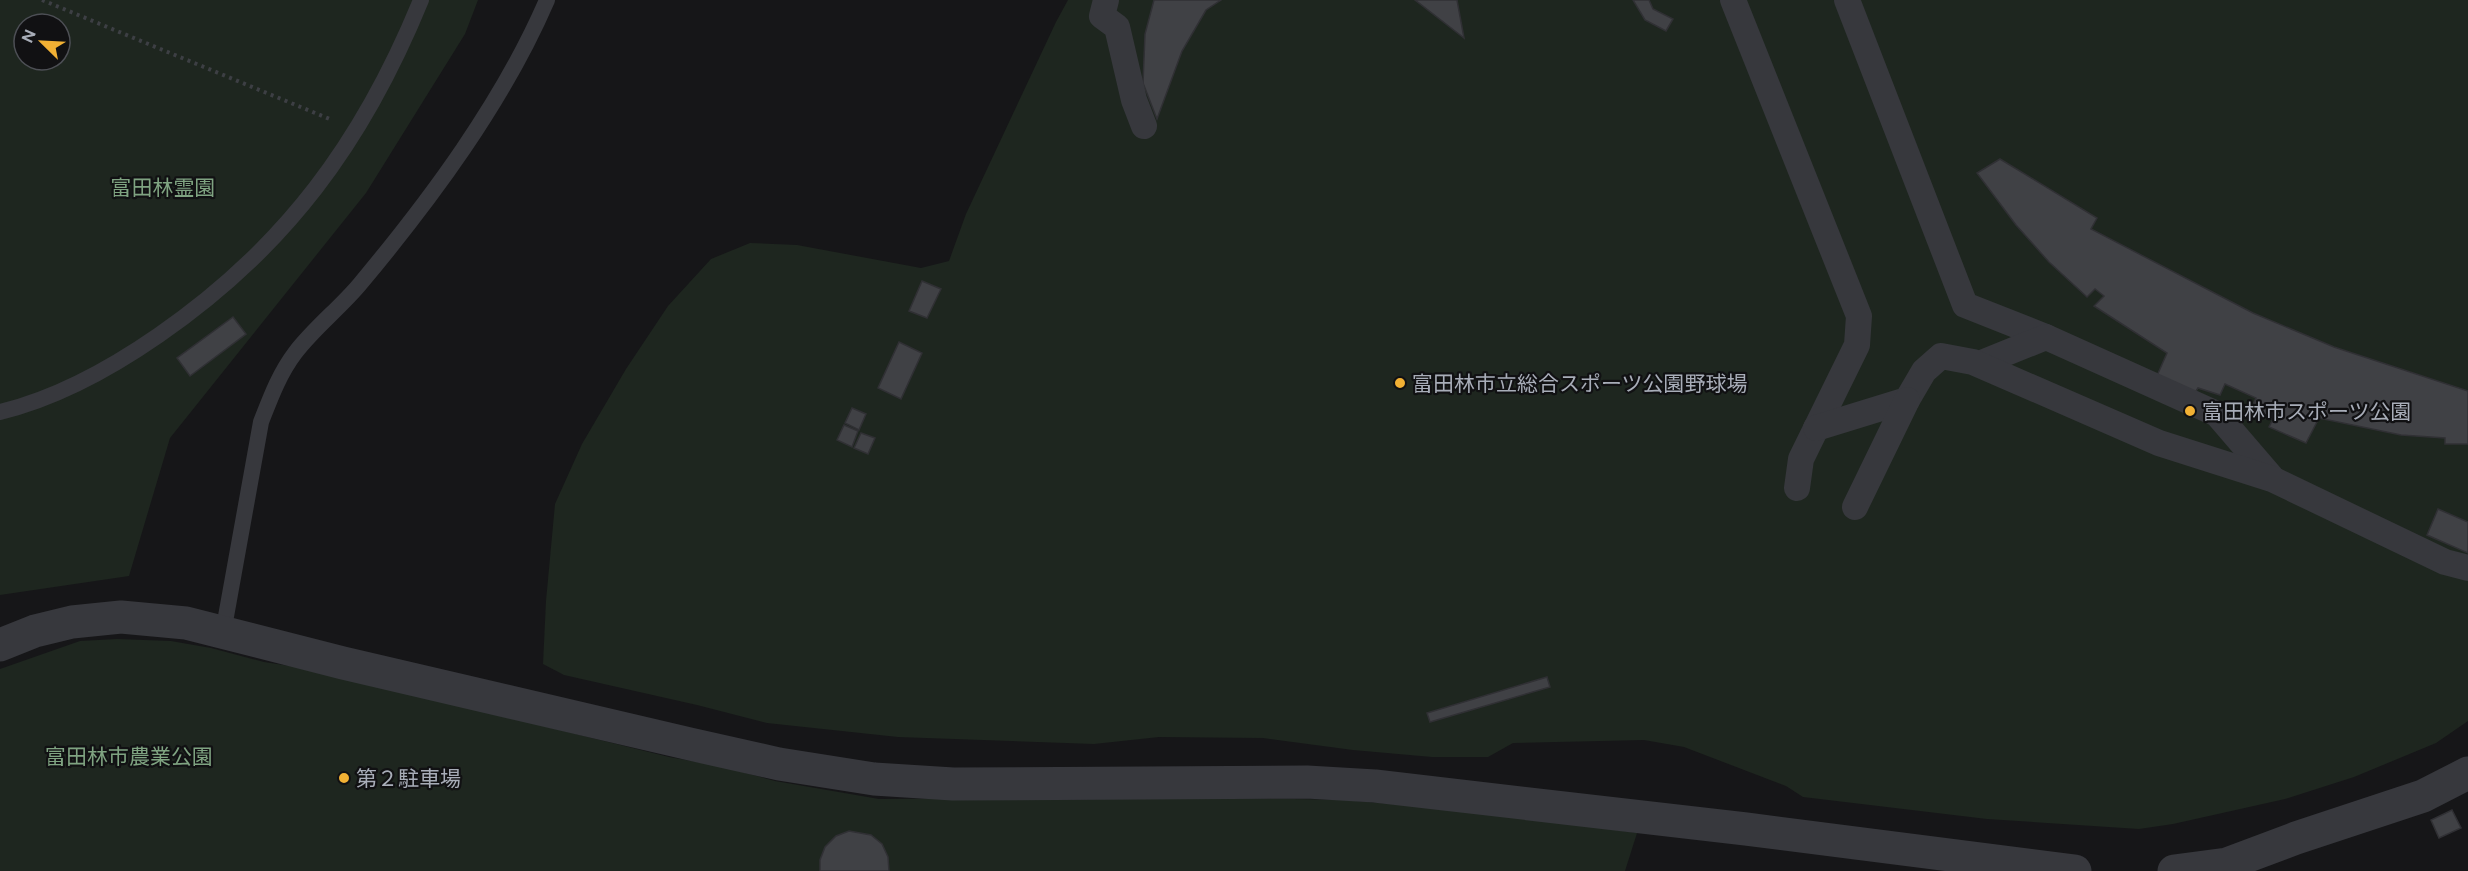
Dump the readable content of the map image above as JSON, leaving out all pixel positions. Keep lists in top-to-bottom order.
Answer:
{
  "parks": ["富田林霊園", "富田林市農業公園"],
  "places": ["富田林市立総合スポーツ公園野球場", "富田林市スポーツ公園", "第２駐車場"],
  "north": "top left"
}
